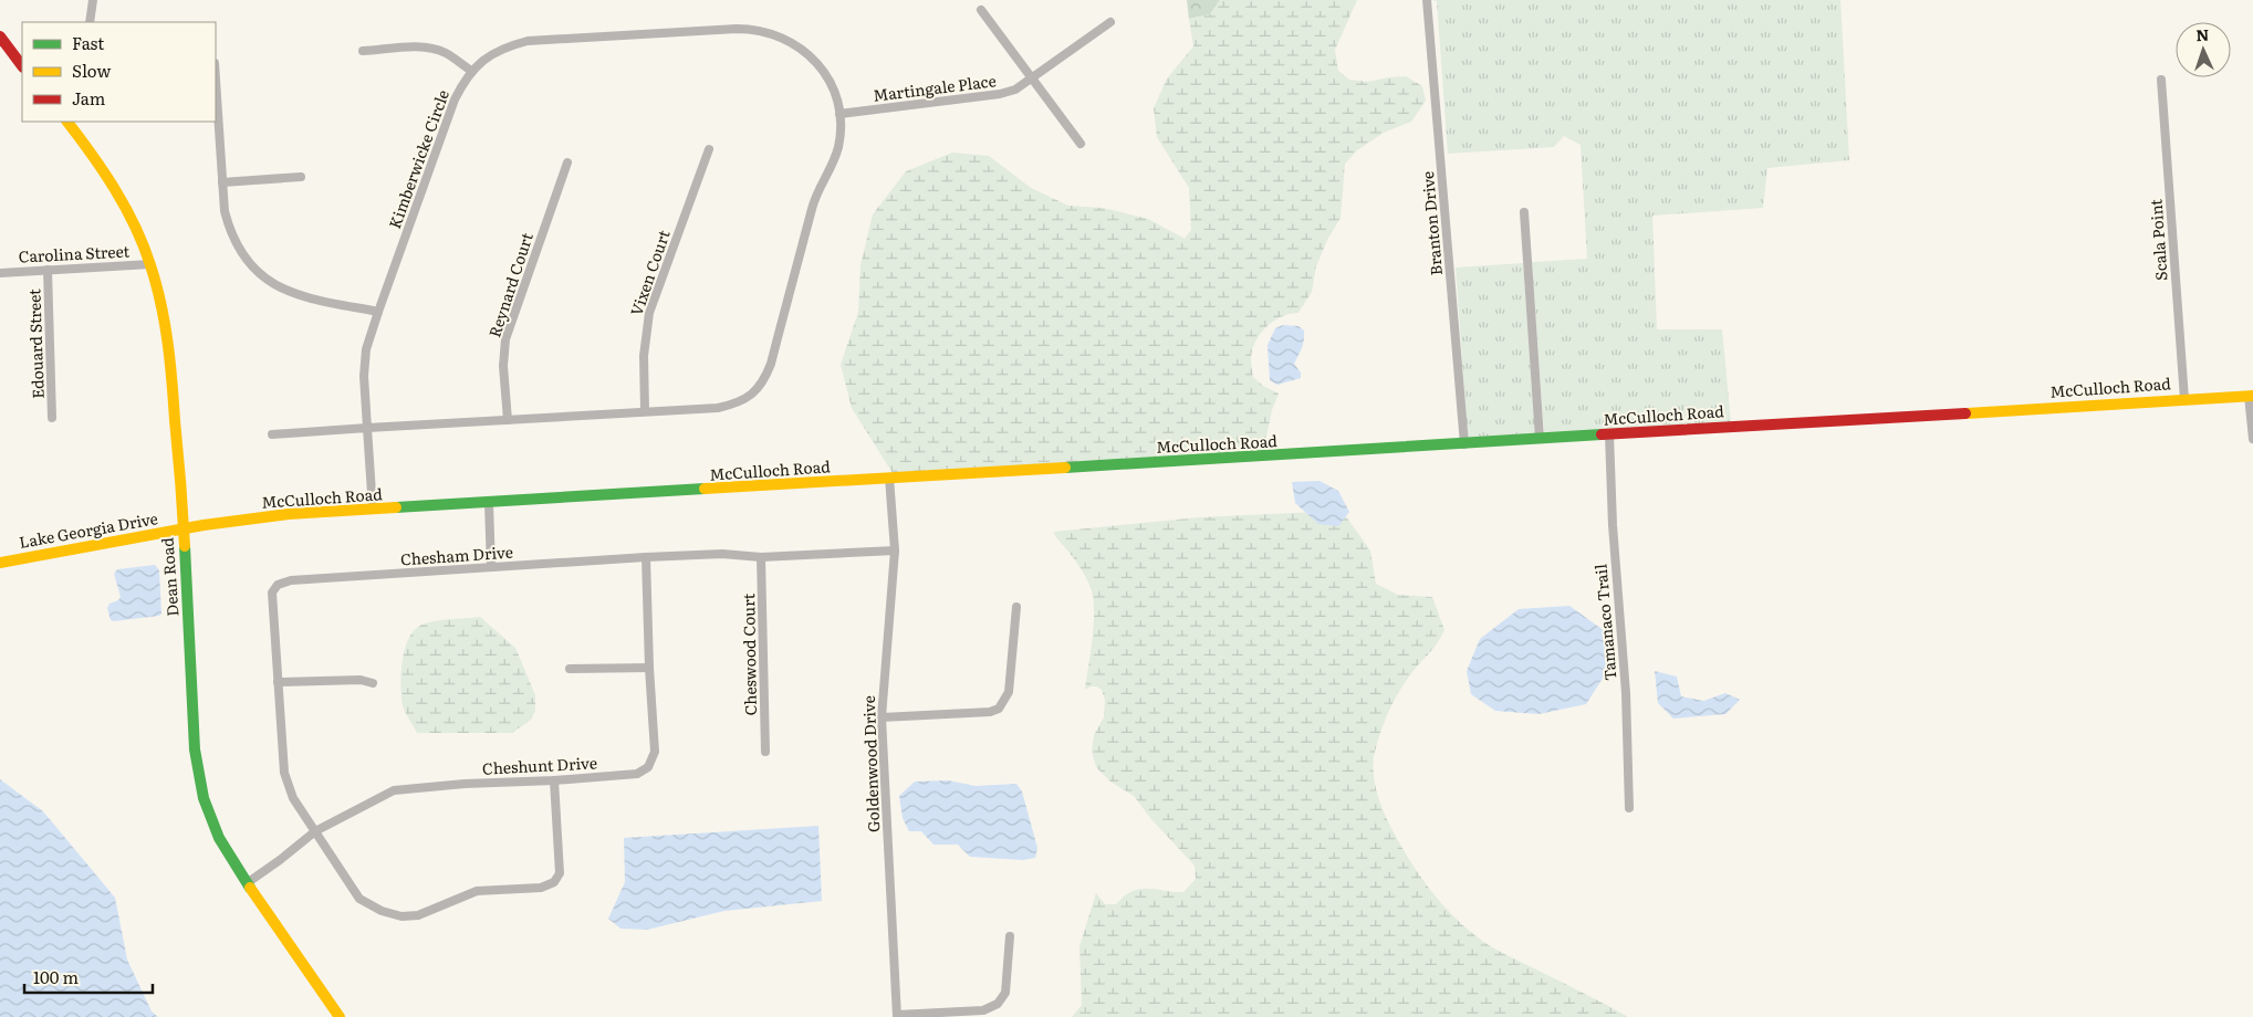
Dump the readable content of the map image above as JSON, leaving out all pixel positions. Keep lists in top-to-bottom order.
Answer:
{
  "streets": {
    "street": [
      "Martingale Place",
      "Kimberwicke Circle",
      "Branton Drive",
      "Scala Point",
      "Carolina Street",
      "Vixen Court",
      "Reynard Court",
      "Edouard Street",
      "McCulloch Road",
      "Lake Georgia Drive",
      "Chesham Drive",
      "Dean Road",
      "Tamanaco Trail",
      "Cheswood Court",
      "Goldenwood Drive",
      "Cheshunt Drive"
    ]
  },
  "crossings": [
    ["Martingale Place", "Kimberwicke Circle"],
    ["Kimberwicke Circle", "Vixen Court"],
    ["Kimberwicke Circle", "Reynard Court"],
    ["Branton Drive", "McCulloch Road"],
    ["Scala Point", "McCulloch Road"],
    ["Carolina Street", "Edouard Street"],
    ["Carolina Street", "Dean Road"],
    ["McCulloch Road", "Lake Georgia Drive"],
    ["McCulloch Road", "Dean Road"],
    ["McCulloch Road", "Tamanaco Trail"],
    ["McCulloch Road", "Goldenwood Drive"],
    ["Lake Georgia Drive", "Dean Road"],
    ["Chesham Drive", "Cheswood Court"],
    ["Chesham Drive", "Goldenwood Drive"],
    ["Chesham Drive", "Cheshunt Drive"],
    ["Dean Road", "Cheshunt Drive"]
  ],
  "legend": ["Fast", "Slow", "Jam"],
  "scale_bar": "100 m",
  "north": "top"
}
